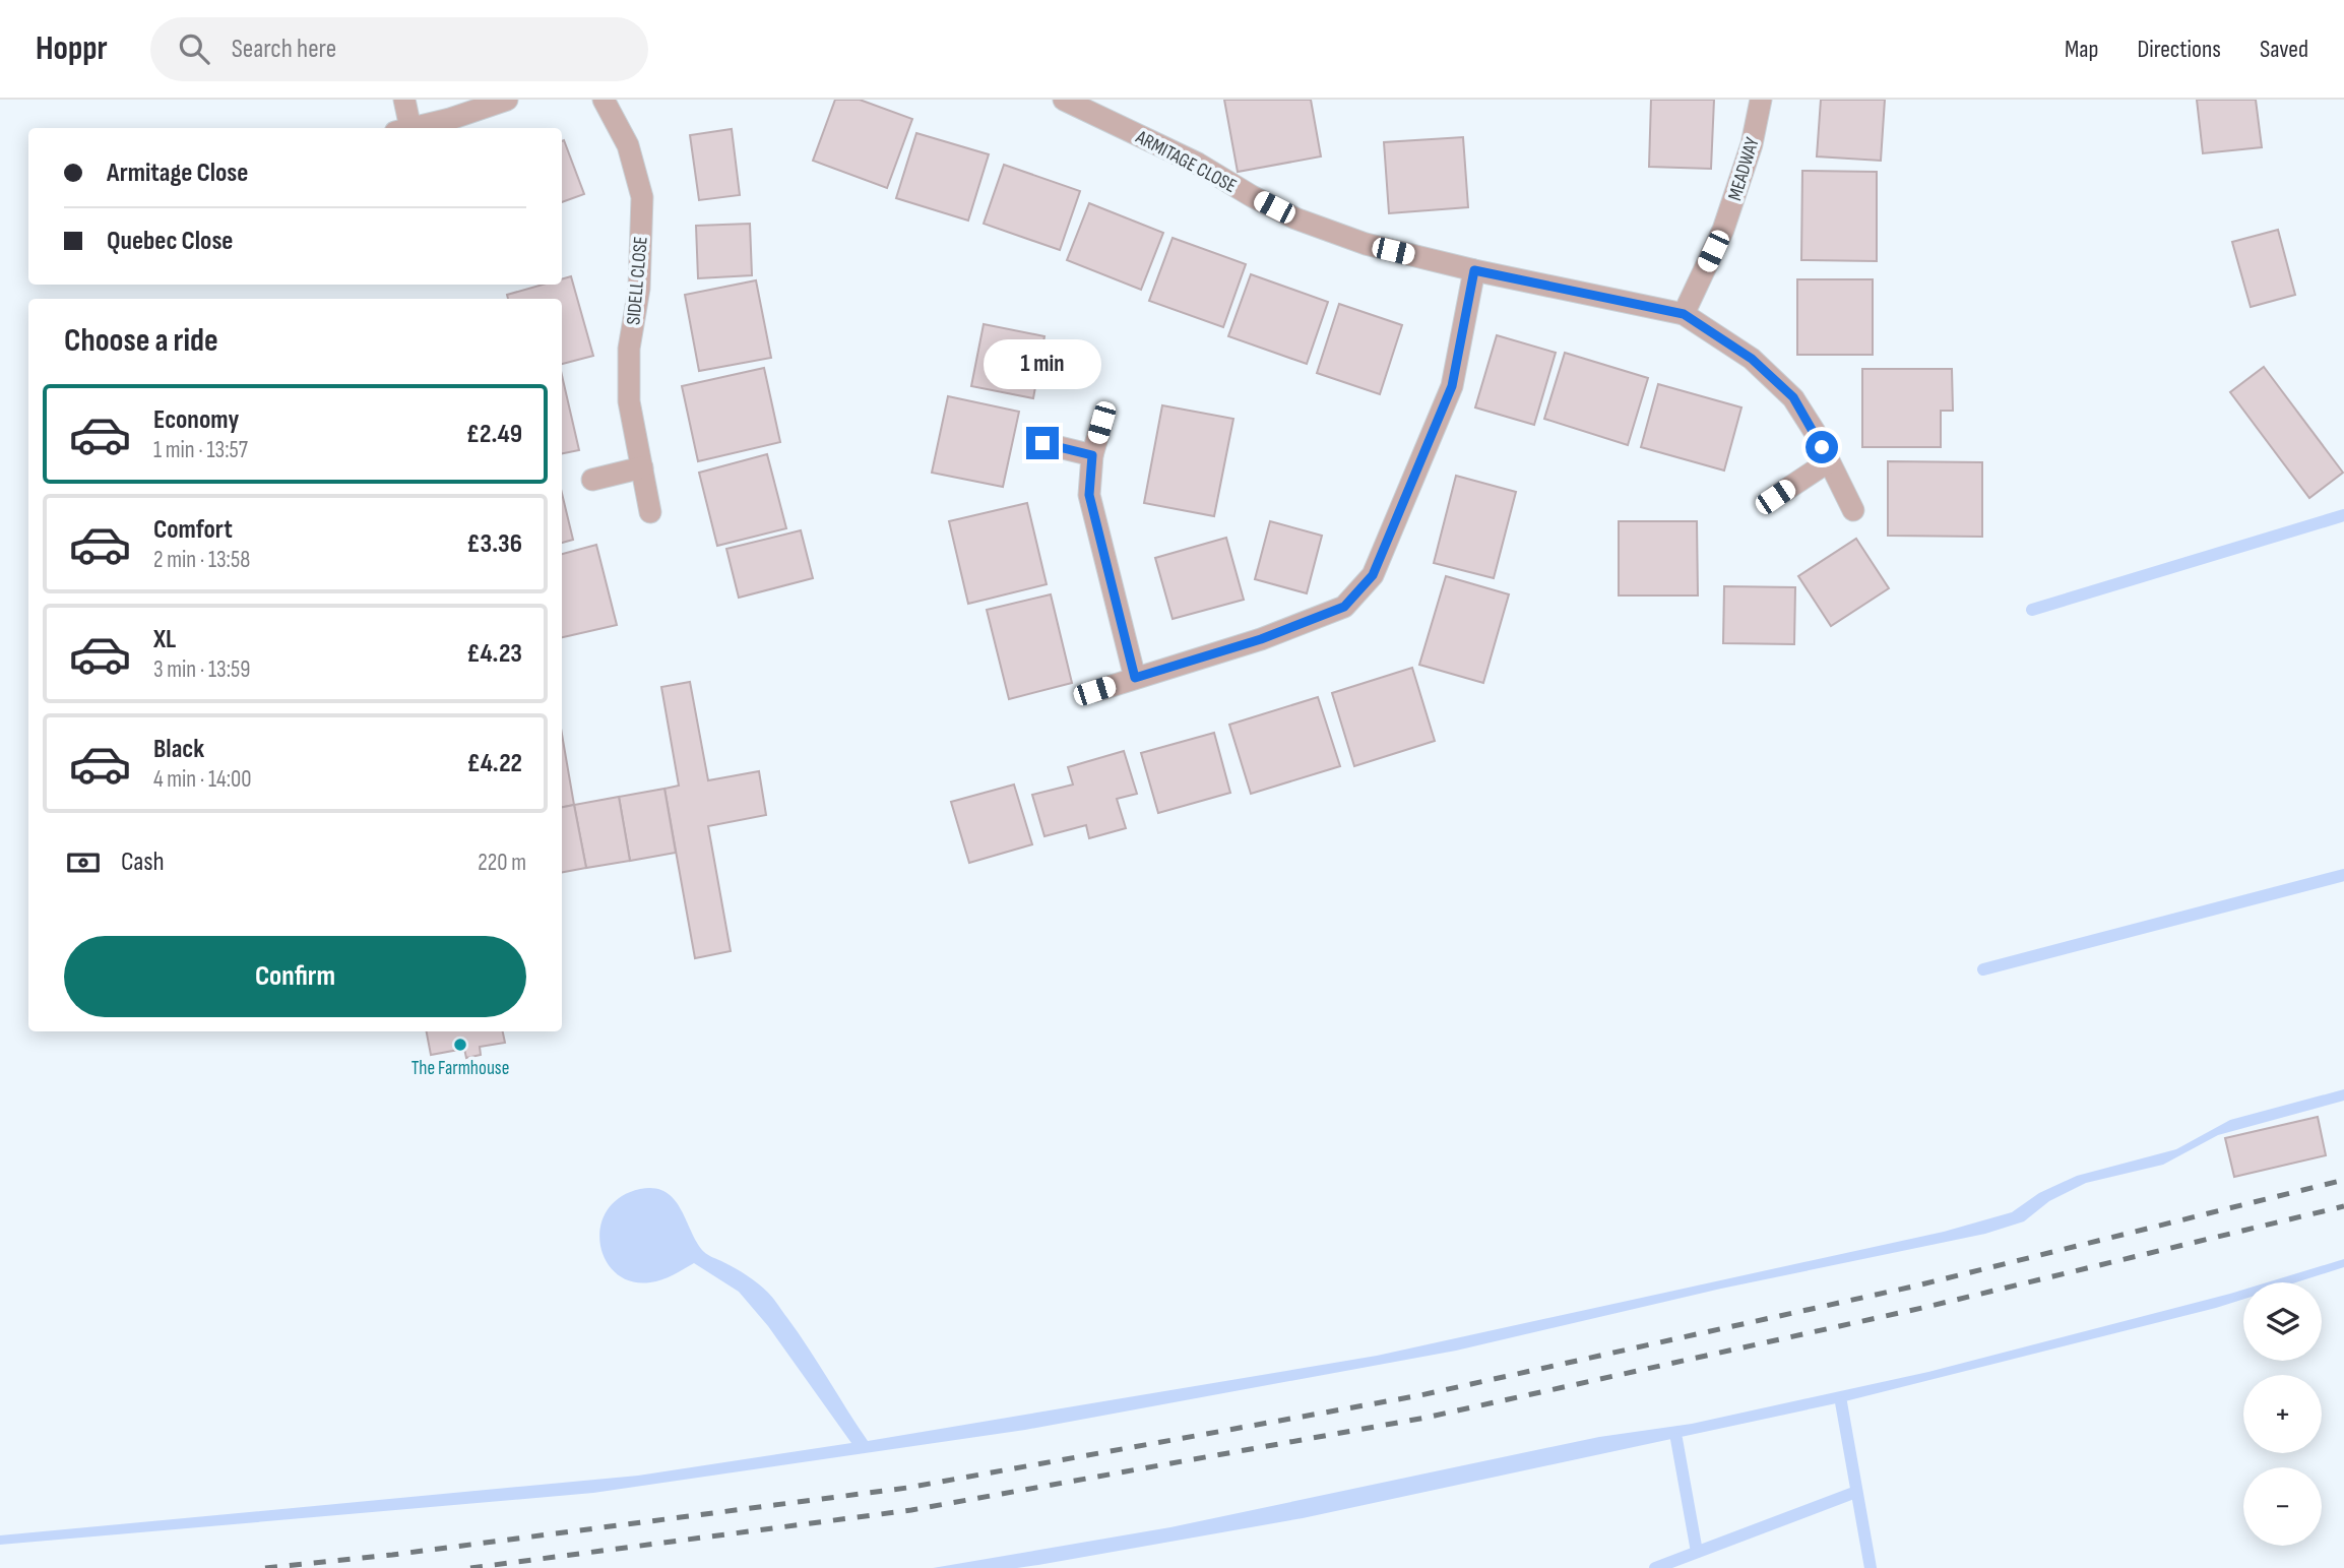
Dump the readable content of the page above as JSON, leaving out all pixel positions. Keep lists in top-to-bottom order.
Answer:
{
  "streets": {
    "street": ["ARMITAGE CLOSE", "MEADWAY", "SIDELL CLOSE"]
  },
  "crossings": [
    ["ARMITAGE CLOSE", "MEADWAY"]
  ],
  "places": ["The Farmhouse"],
  "page": {
    "header": "Hoppr",
    "search": "Search here",
    "nav": ["Map", "Directions", "Saved"],
    "banner": ["Armitage Close", "Quebec Close"],
    "heading": "Choose a ride",
    "bubble": "1 min",
    "list": [
      {
        "name": "Economy",
        "note": "1 min · 13:57",
        "value": "£2.49"
      },
      {
        "name": "Comfort",
        "note": "2 min · 13:58",
        "value": "£3.36"
      },
      {
        "name": "XL",
        "note": "3 min · 13:59",
        "value": "£4.23"
      },
      {
        "name": "Black",
        "note": "4 min · 14:00",
        "value": "£4.22"
      }
    ],
    "pay": ["Cash", "220 m"],
    "buttons": "Confirm",
    "map_buttons": ["+", "−"]
  }
}
